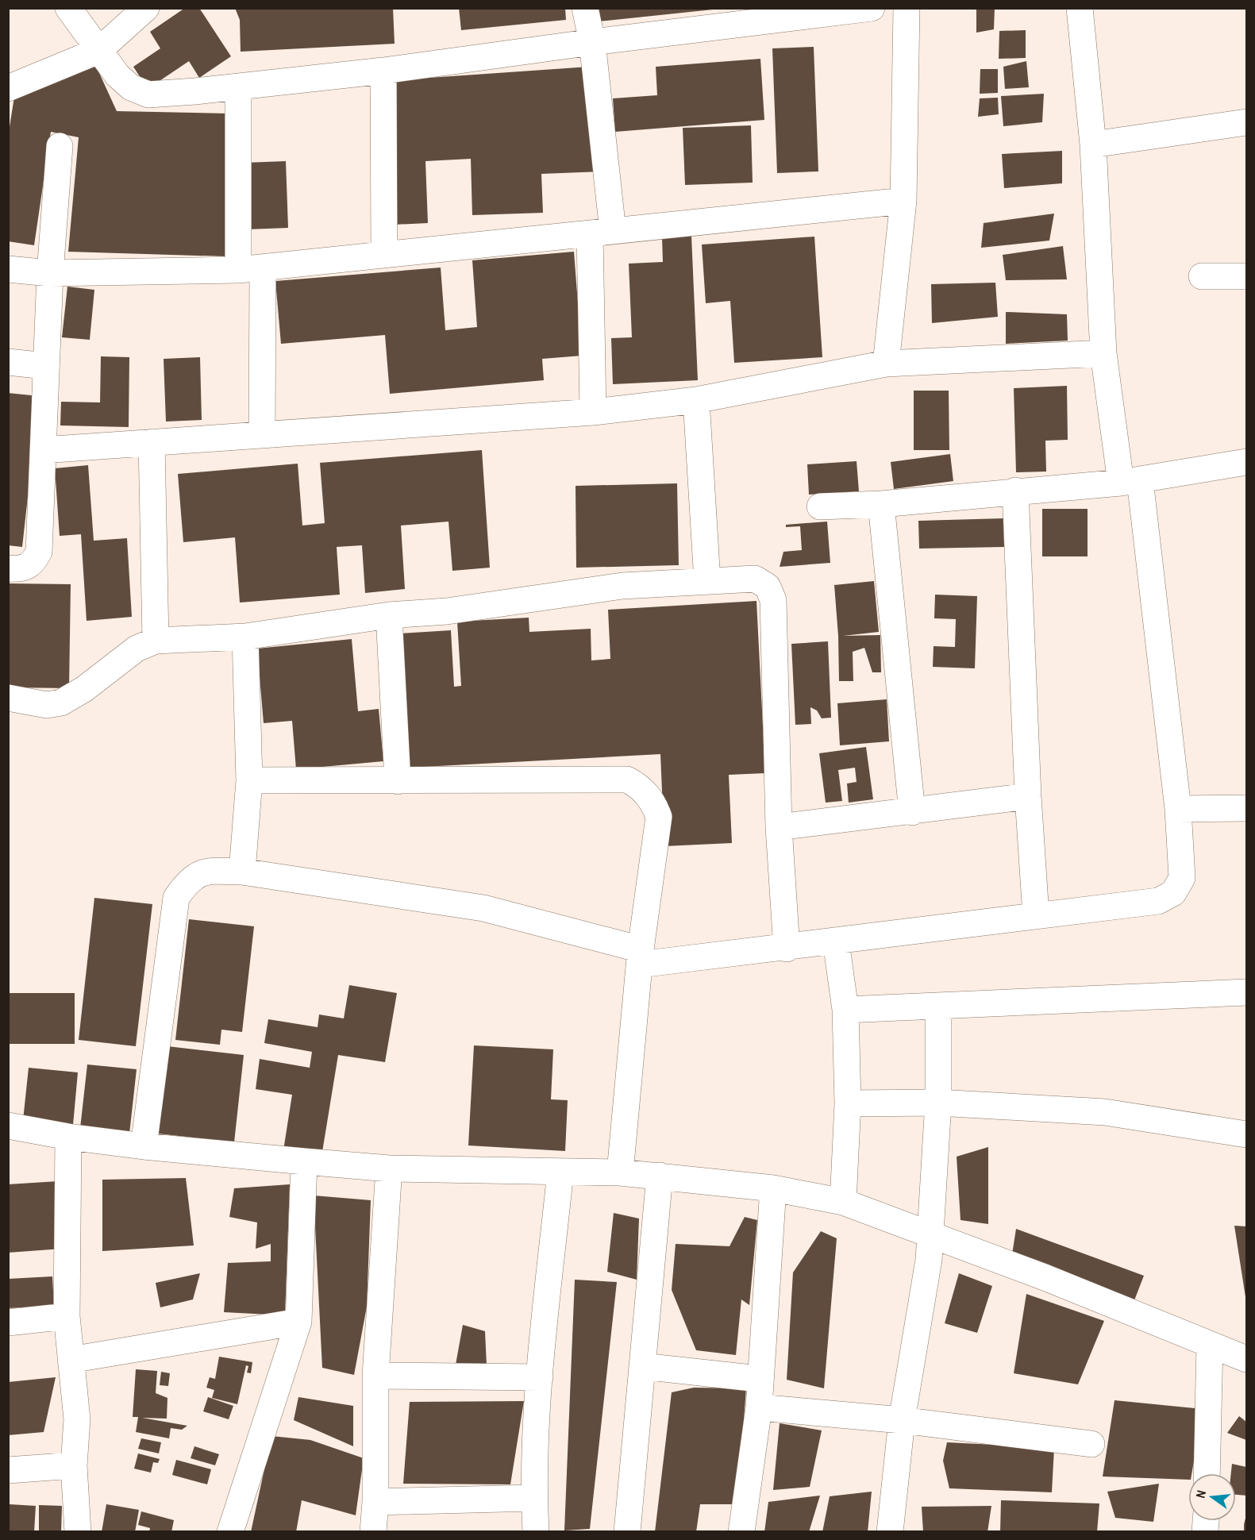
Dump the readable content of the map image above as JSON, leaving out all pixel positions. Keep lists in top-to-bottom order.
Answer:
{
  "north": "left"
}
